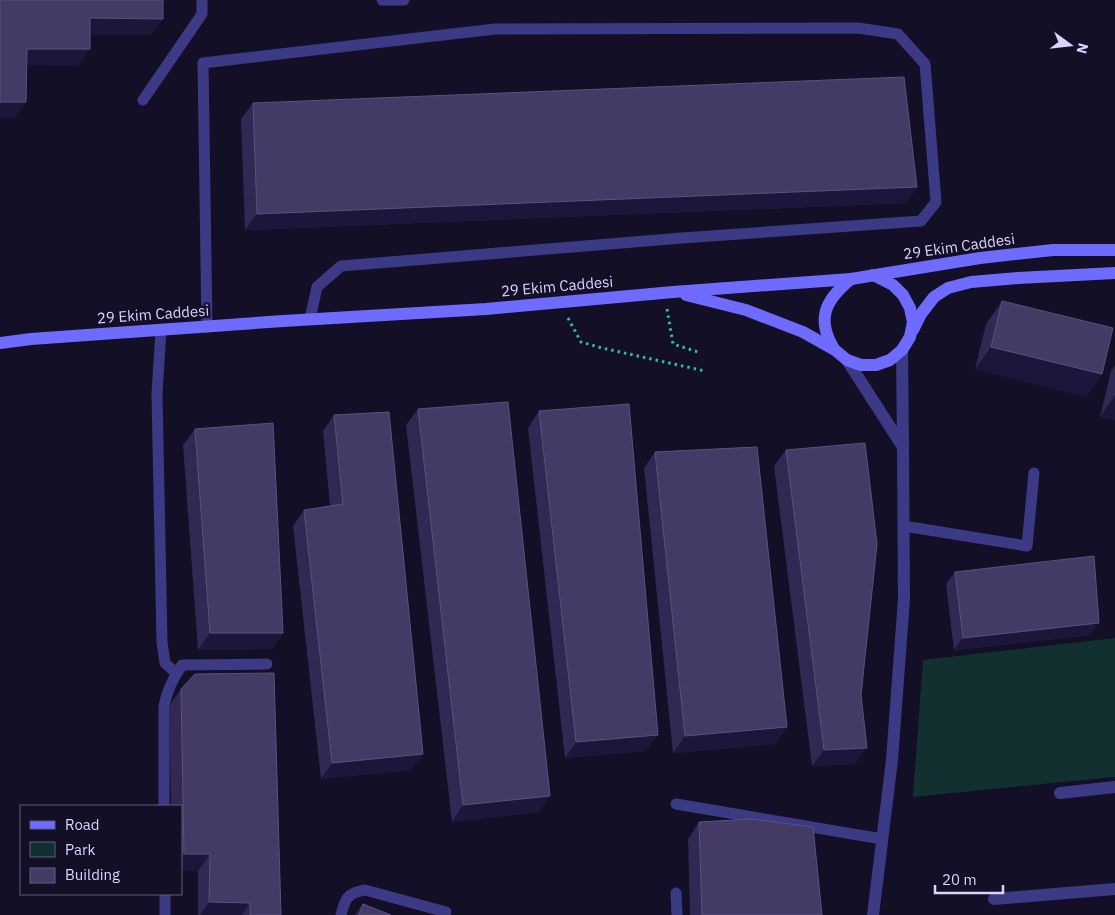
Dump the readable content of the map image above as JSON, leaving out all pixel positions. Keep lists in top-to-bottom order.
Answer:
{
  "streets": {
    "main road": ["29 Ekim Caddesi"]
  },
  "legend": ["Road", "Park", "Building"],
  "scale_bar": "20 m",
  "north": "right"
}
